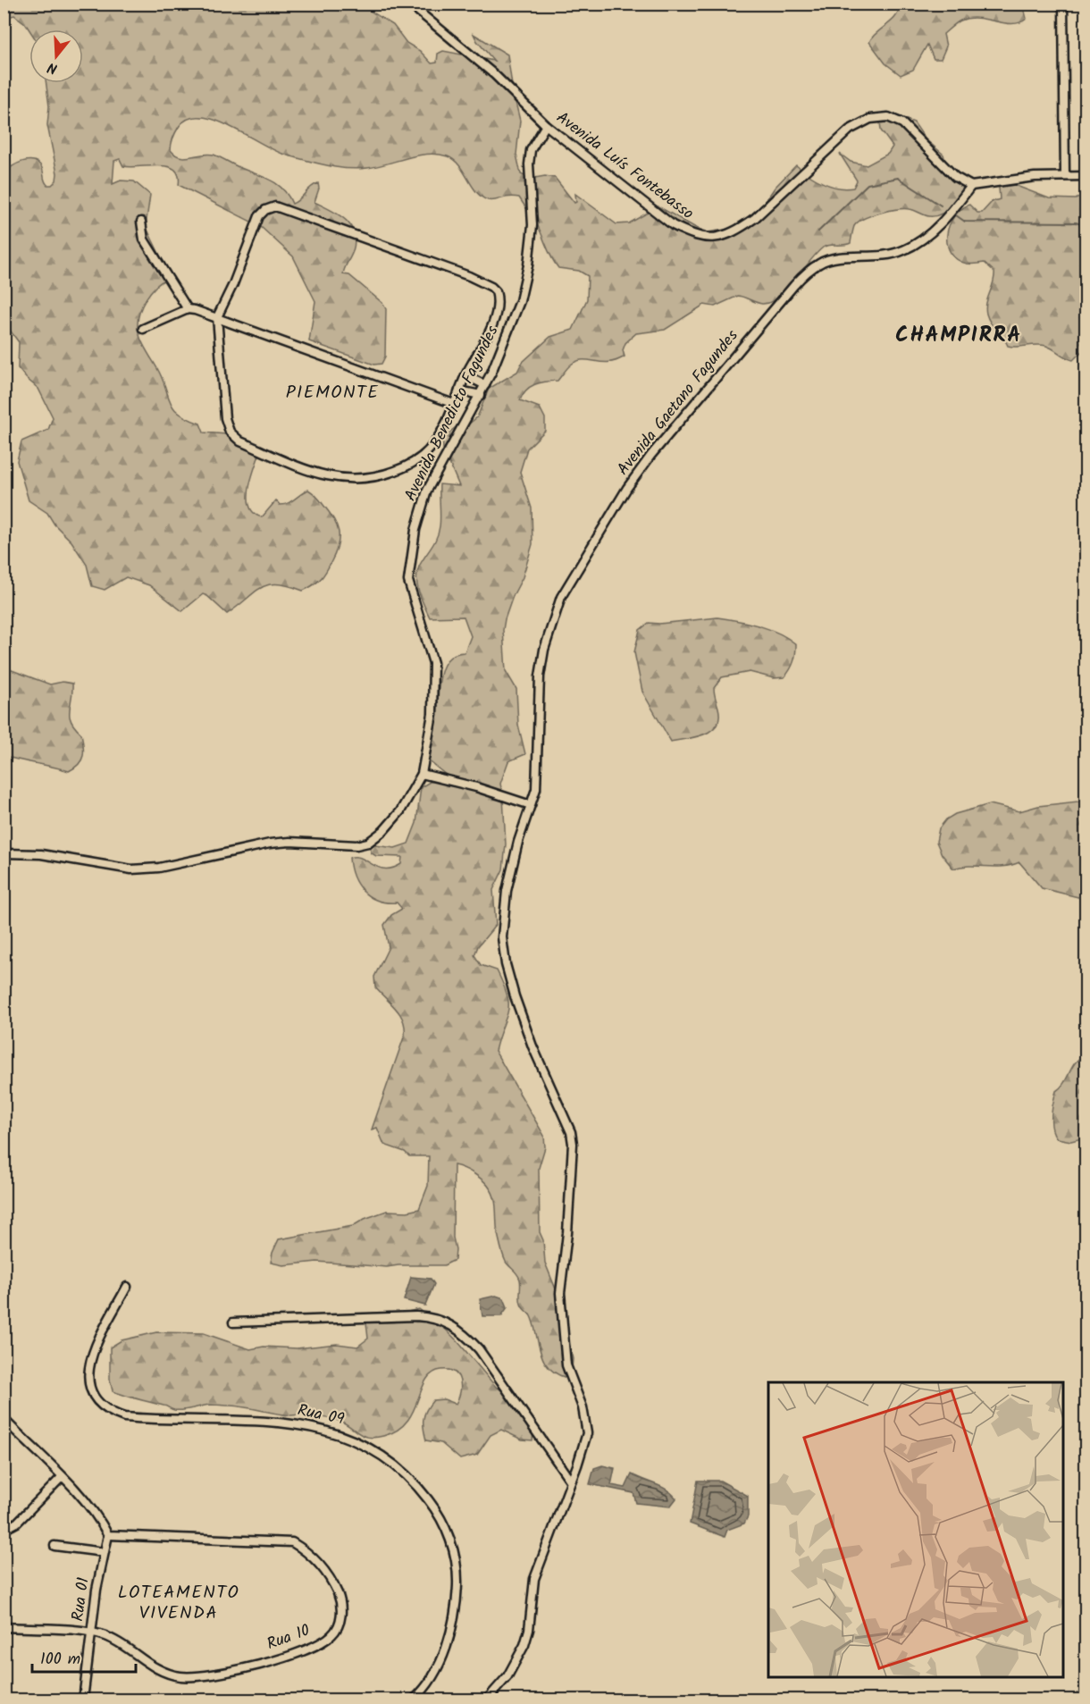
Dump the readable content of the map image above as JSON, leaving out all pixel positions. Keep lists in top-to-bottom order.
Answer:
{
  "streets": {
    "street": [
      "Avenida Luís Fontebasso",
      "Avenida Gaetano Fagundes",
      "Avenida Benedicto Fagundes",
      "Rua 09",
      "Rua 01",
      "Rua 10"
    ]
  },
  "crossings": [
    ["Avenida Luís Fontebasso", "Avenida Gaetano Fagundes"],
    ["Avenida Luís Fontebasso", "Avenida Benedicto Fagundes"],
    ["Rua 01", "Rua 10"]
  ],
  "districts": ["CHAMPIRRA", "PIEMONTE", "LOTEAMENTO VIVENDA"],
  "scale_bar": "100 m",
  "north": "bottom"
}
